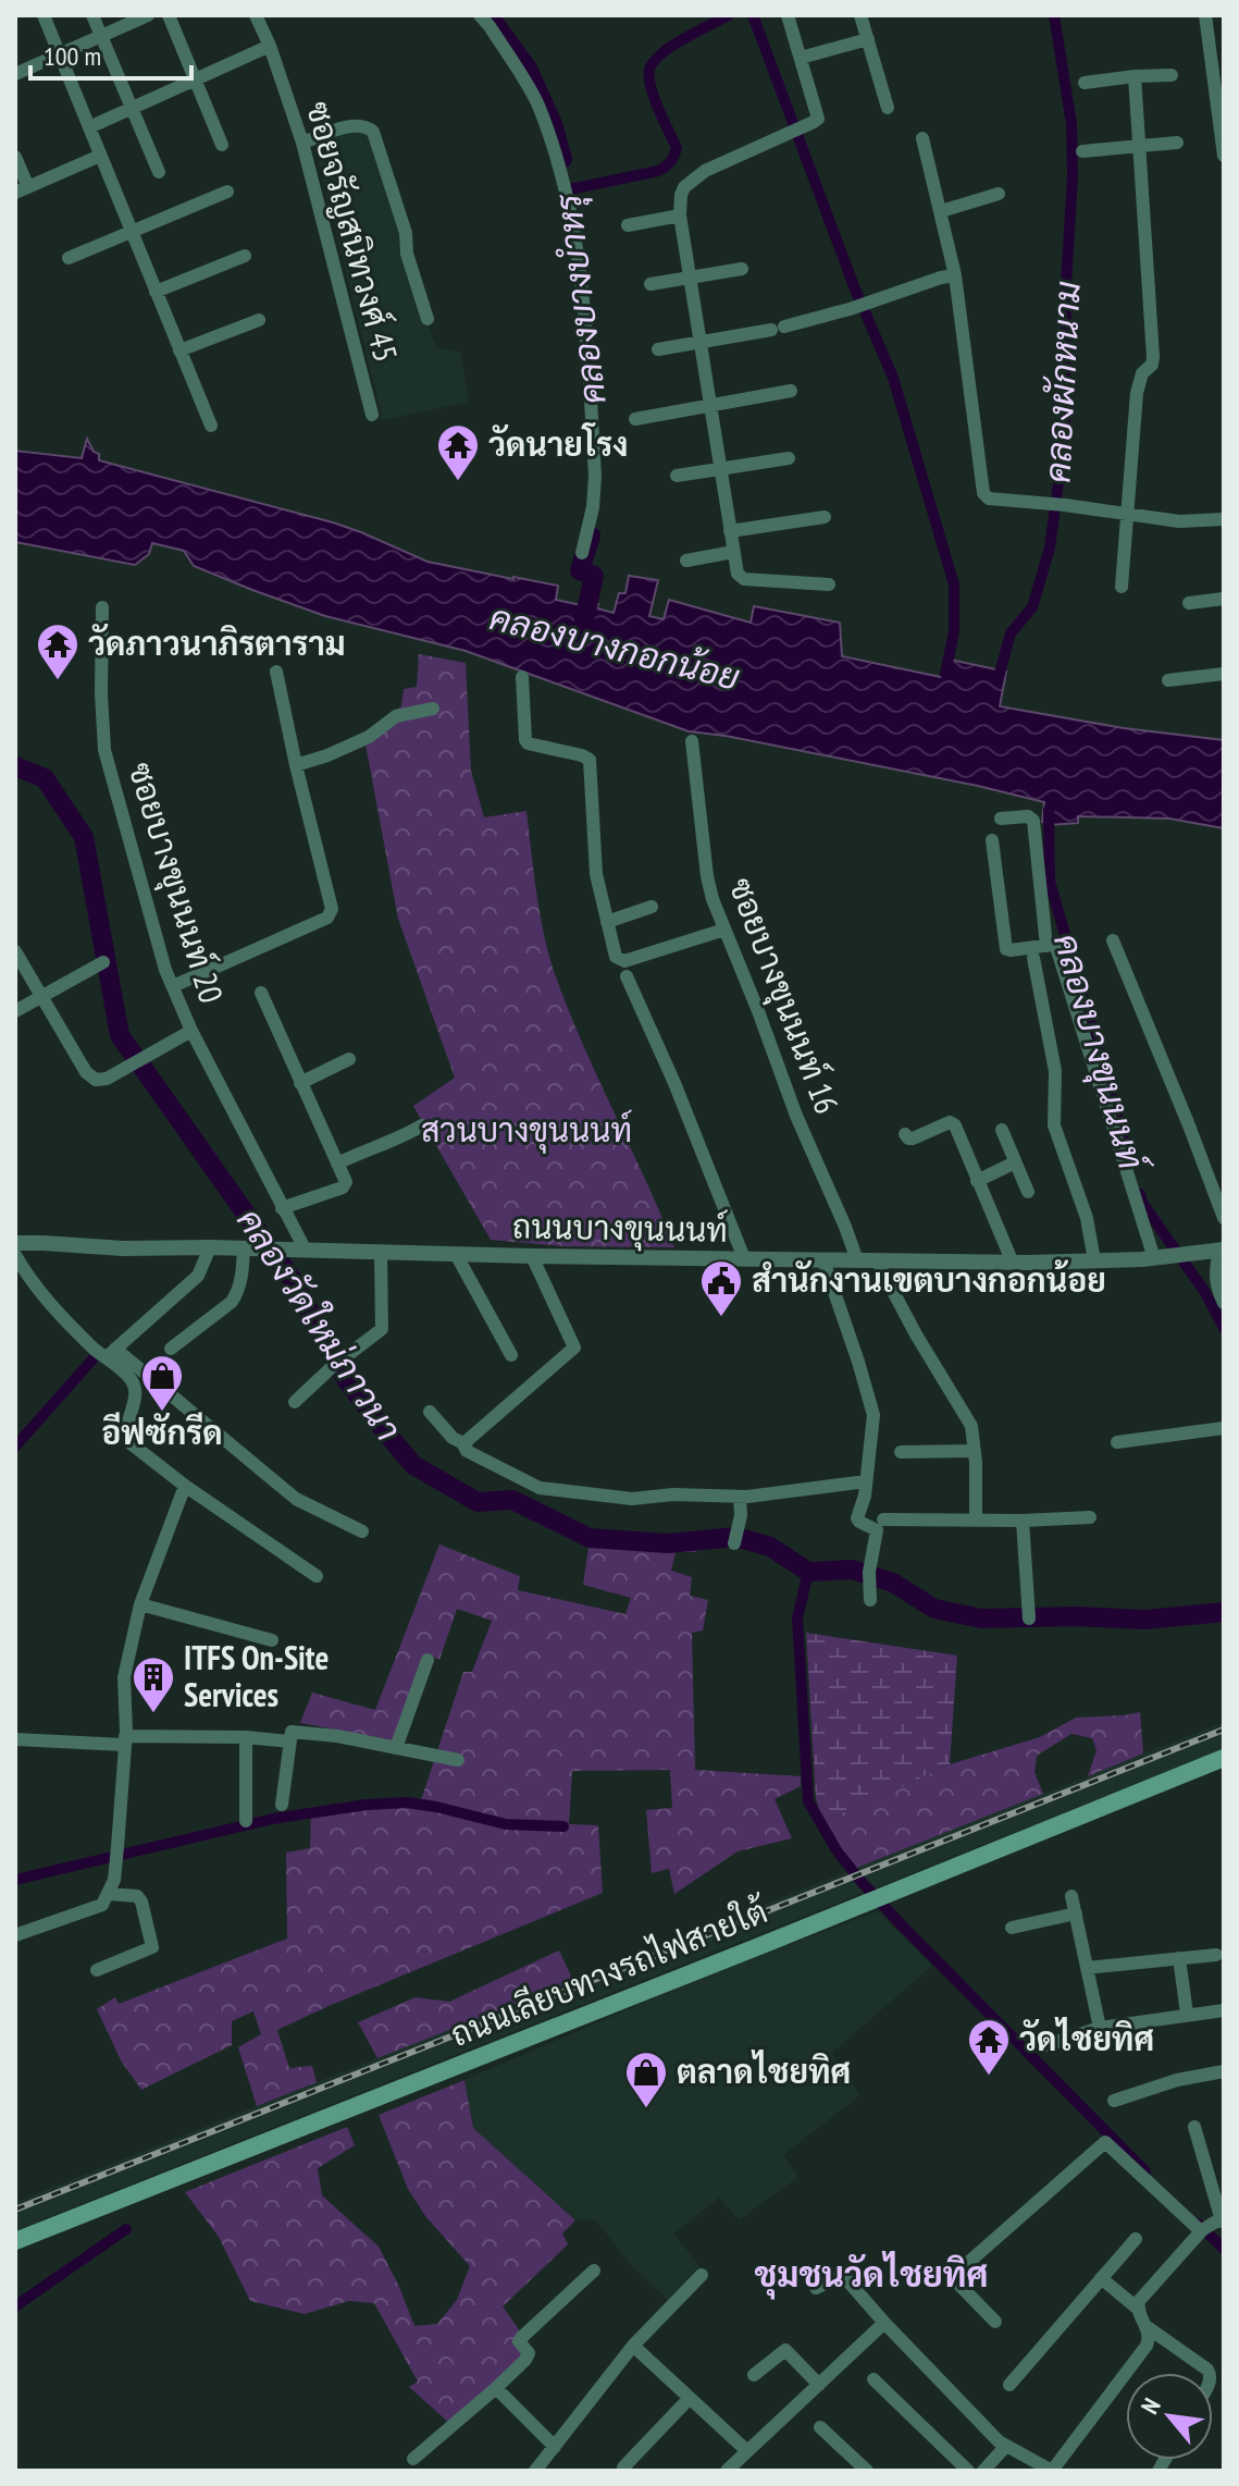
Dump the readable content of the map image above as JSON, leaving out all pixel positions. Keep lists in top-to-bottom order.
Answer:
{
  "streets": {
    "main road": ["ถนนเลียบทางรถไฟสายใต้"],
    "street": [
      "ซอยจรัญสนิทวงศ์ 45",
      "ซอยบางขุนนนท์ 20",
      "ซอยบางขุนนนท์ 16",
      "ถนนบางขุนนนท์"
    ]
  },
  "crossings": [
    ["ซอยบางขุนนนท์ 20", "ถนนบางขุนนนท์"],
    ["ซอยบางขุนนนท์ 16", "ถนนบางขุนนนท์"]
  ],
  "districts": ["ชุมชนวัดไชยทิศ"],
  "water": [
    "คลองบางบำหรุ",
    "คลองผักหนาม",
    "คลองบางกอกน้อย",
    "คลองบางขุนนนท์",
    "คลองวัดใหม่ภาวนา"
  ],
  "parks": ["สวนบางขุนนนท์"],
  "places": {
    "temple": ["วัดนายโรง", "วัดภาวนาภิรตาราม", "วัดไชยทิศ"],
    "public building": ["สำนักงานเขตบางกอกน้อย"],
    "shop": ["อีฟซักรีด", "ตลาดไชยทิศ"],
    "building": ["ITFS On-Site Services"]
  },
  "scale_bar": "100 m",
  "north": "top left"
}
